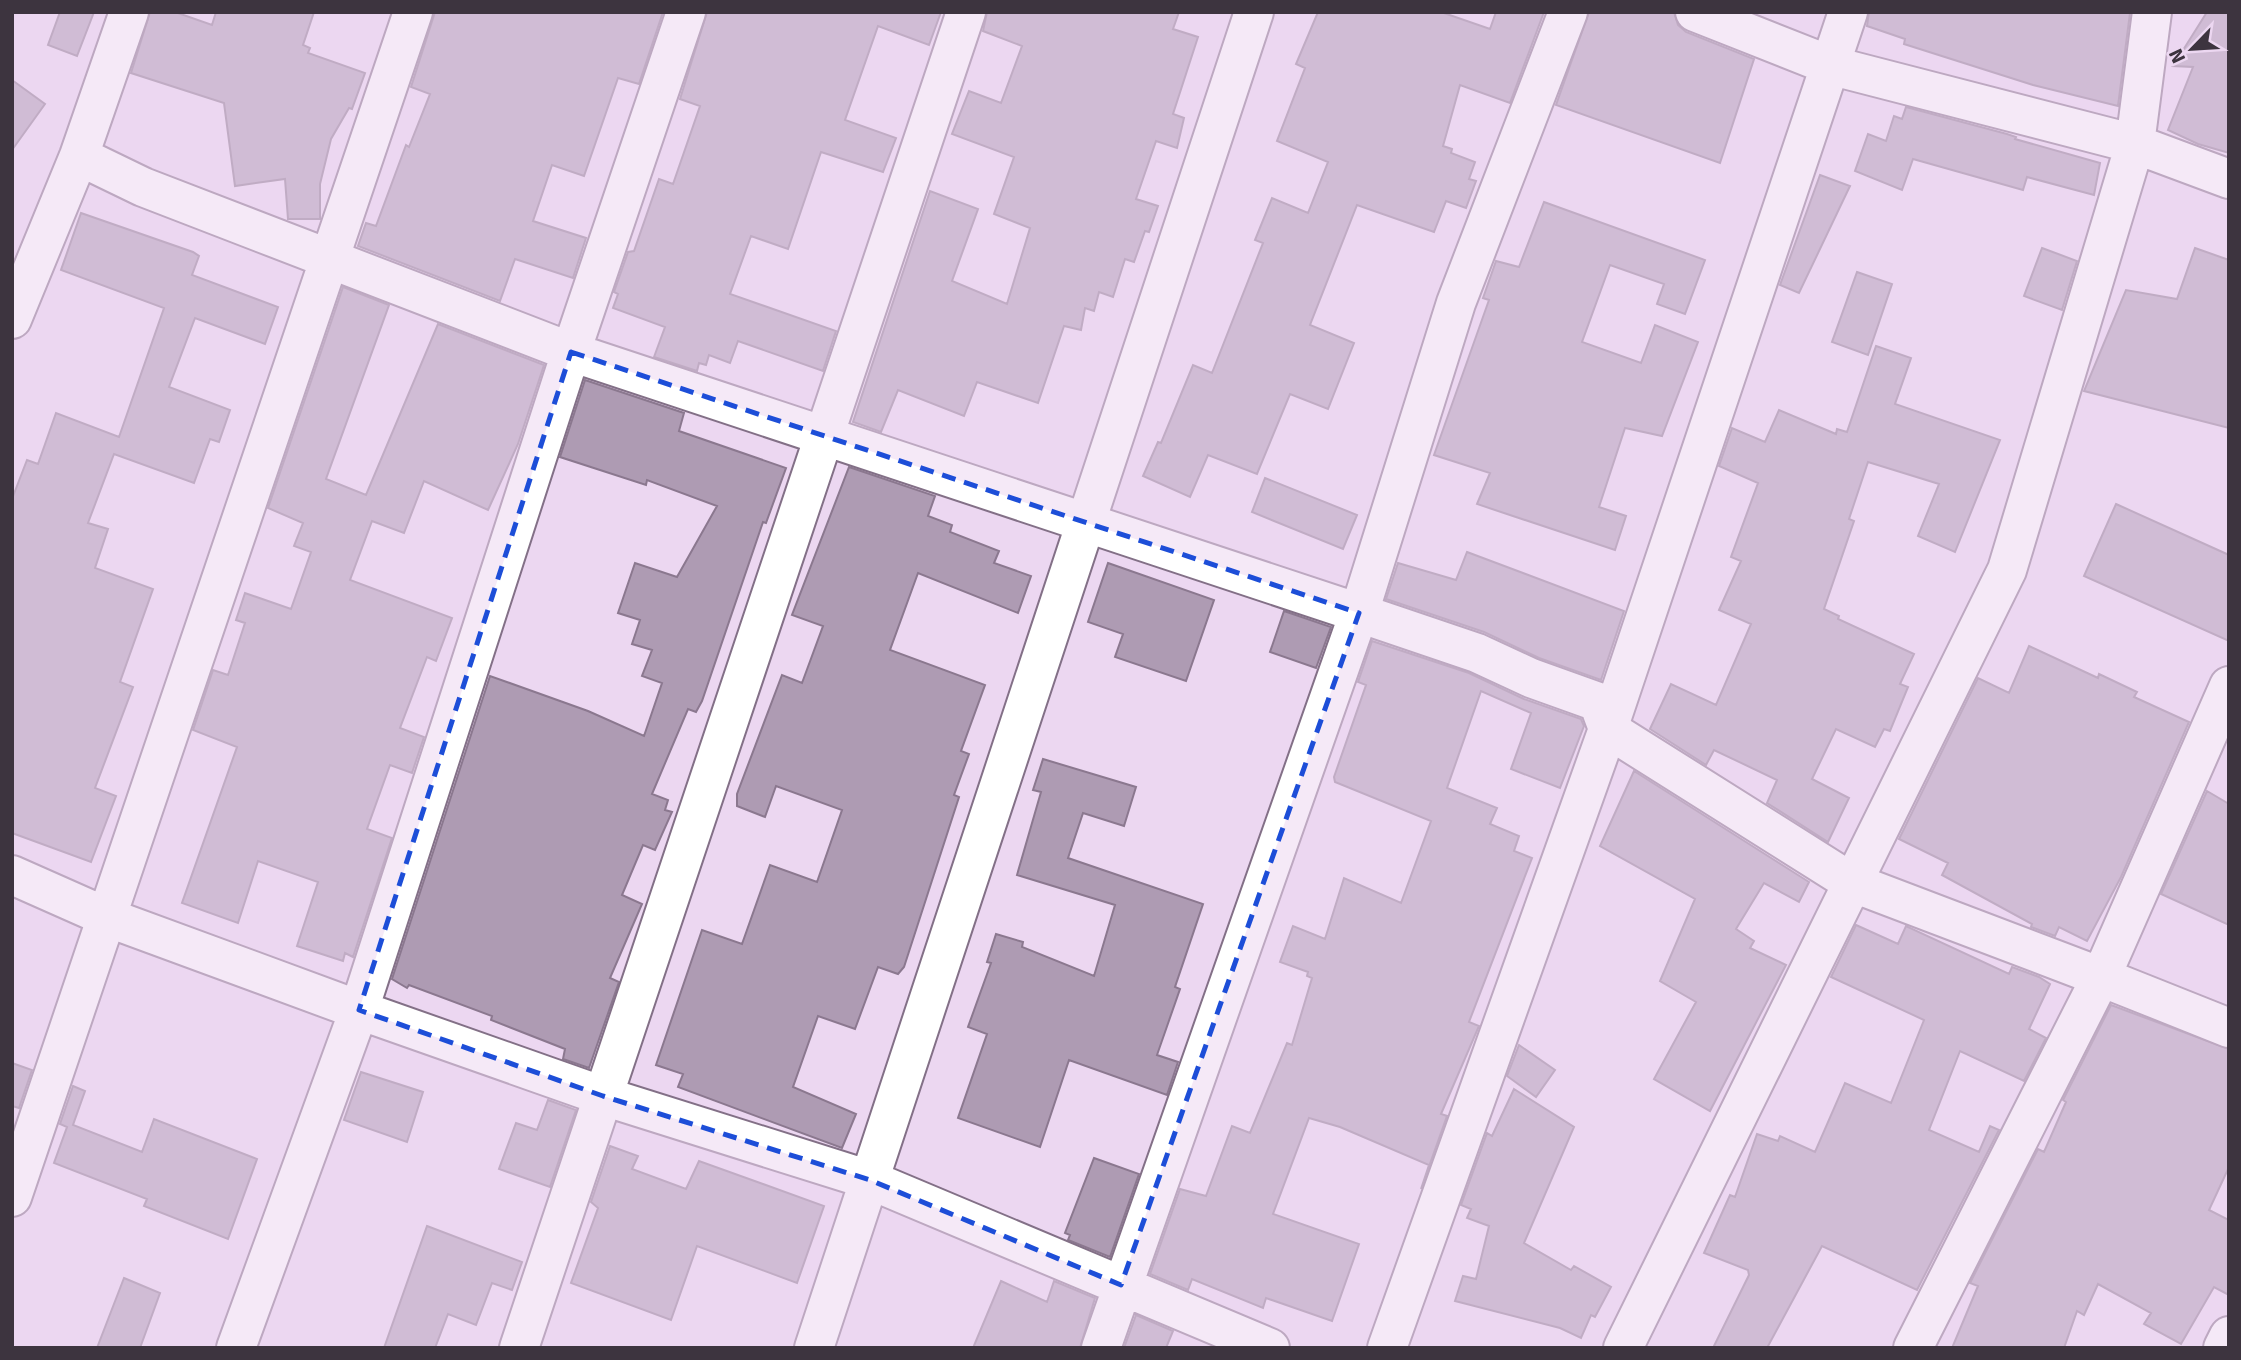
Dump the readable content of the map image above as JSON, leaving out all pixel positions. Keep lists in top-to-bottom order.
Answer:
{
  "north": "bottom left"
}
